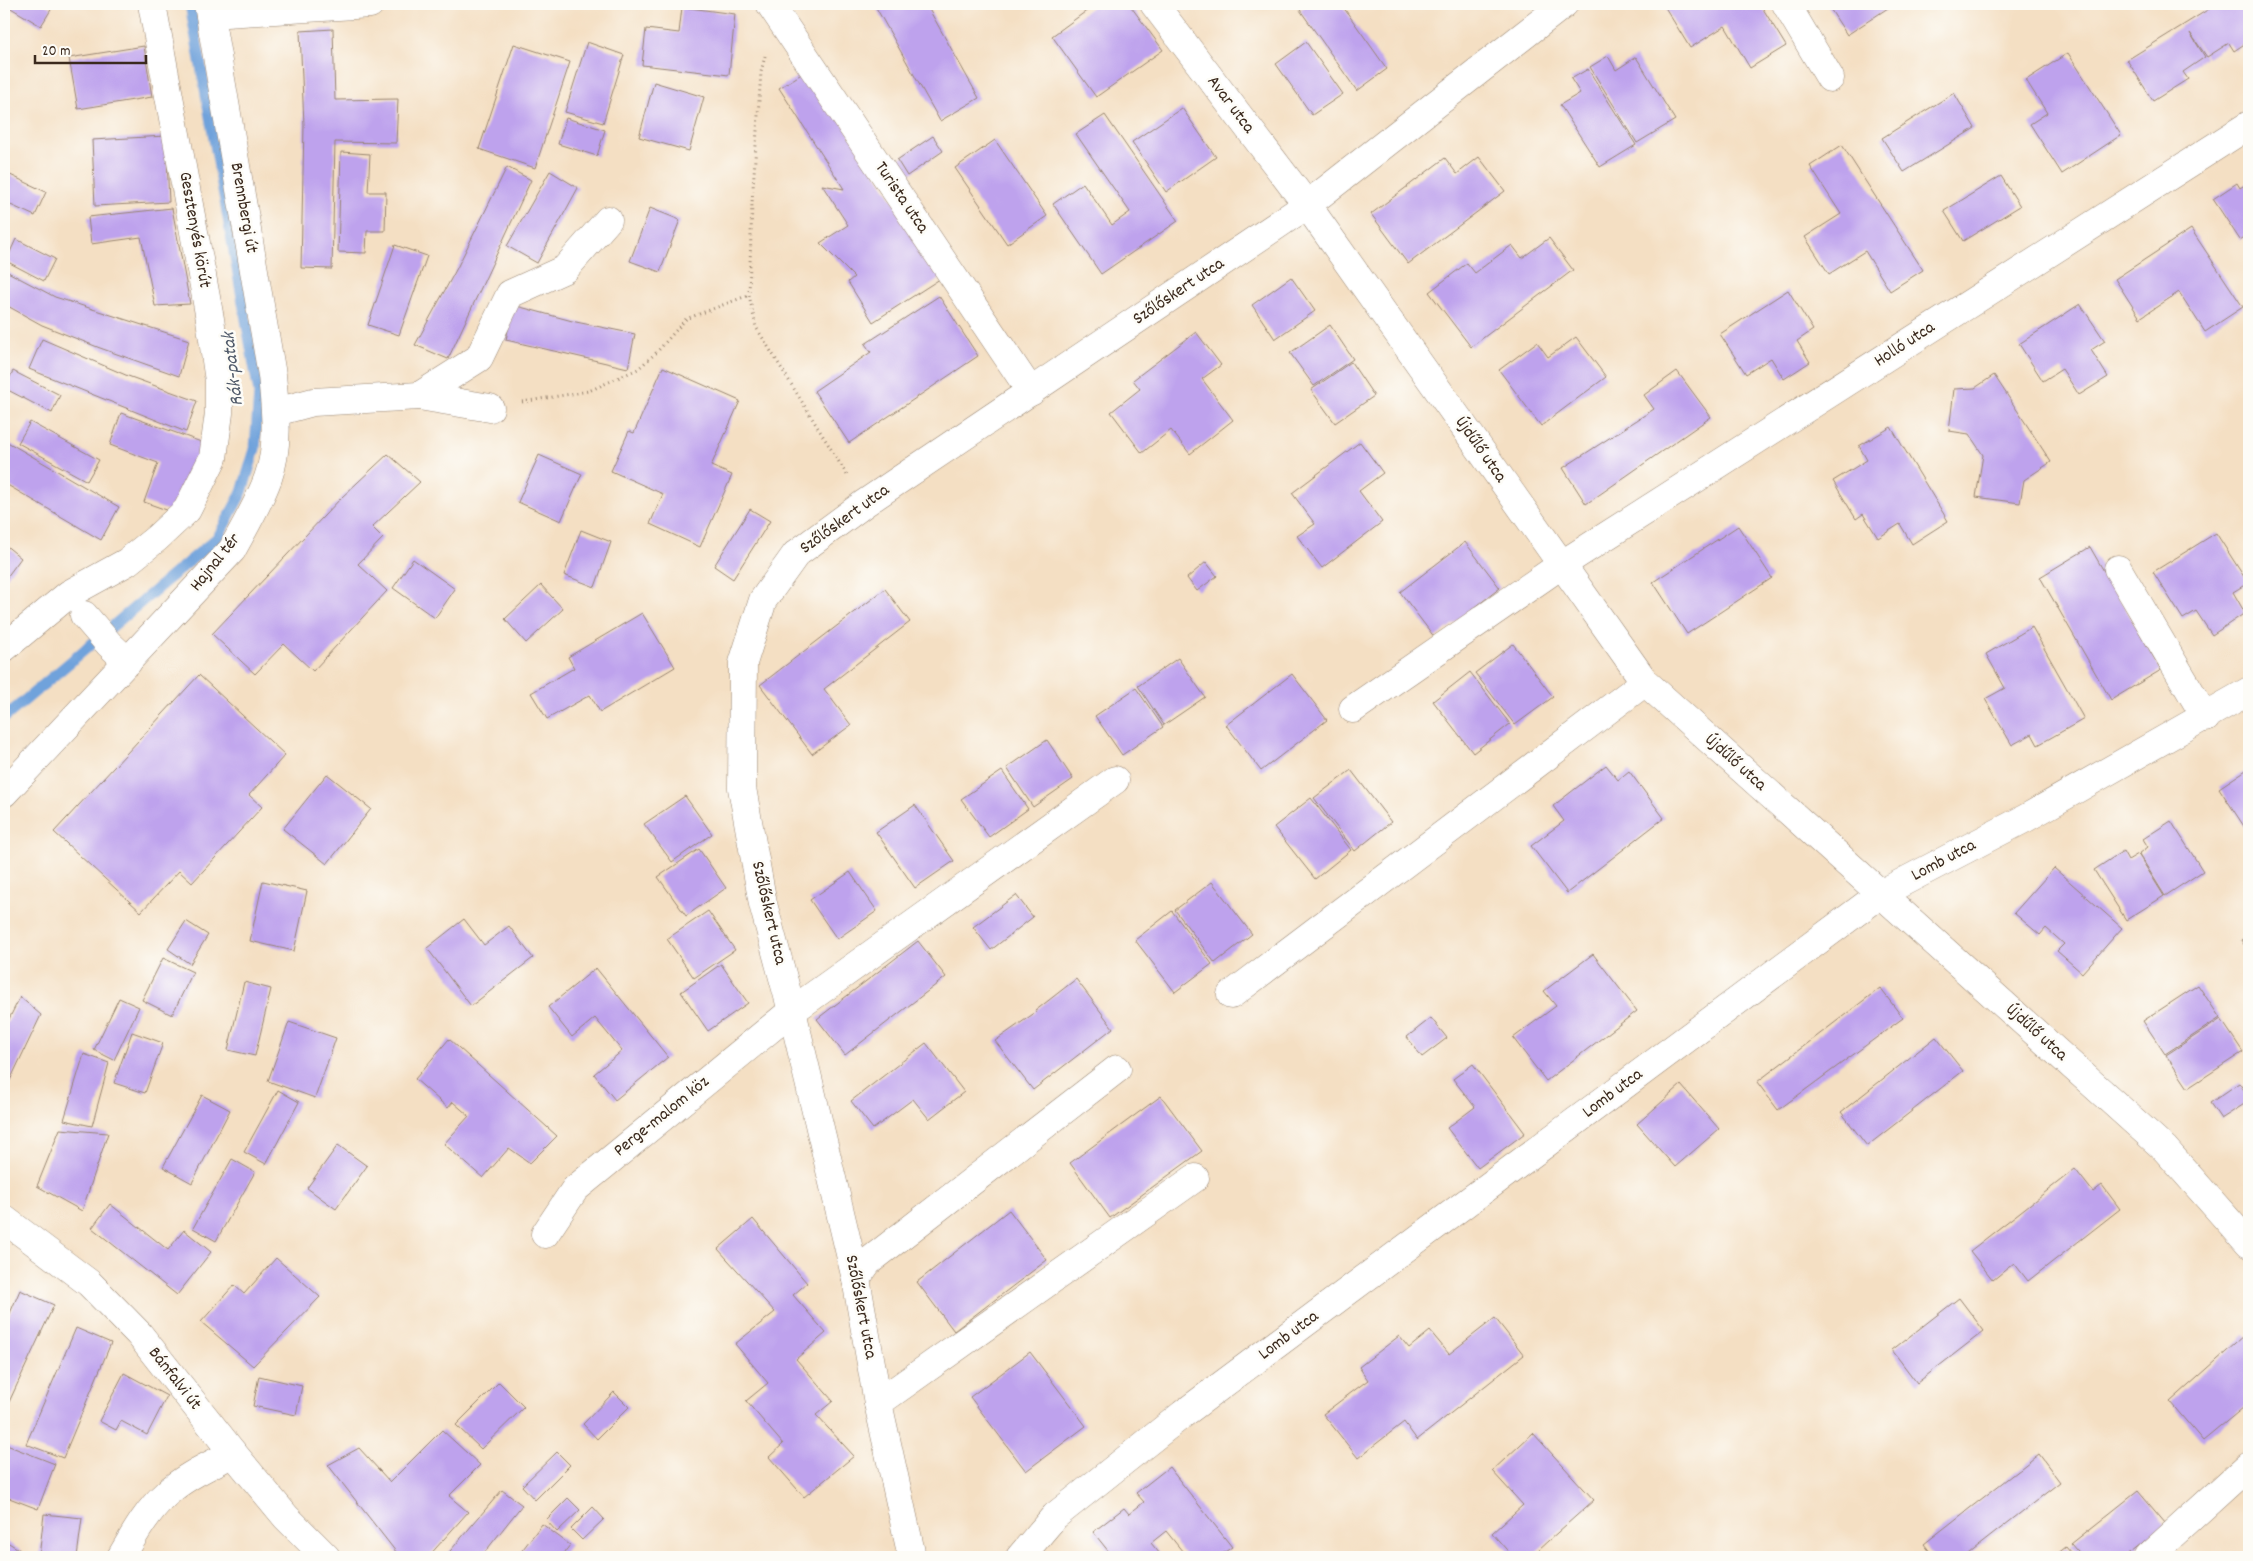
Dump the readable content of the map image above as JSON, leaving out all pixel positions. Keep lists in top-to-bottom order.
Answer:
{
  "streets": {
    "street": [
      "Avar utca",
      "Turista utca",
      "Brennbergi út",
      "Gesztenyés körút",
      "Szőlőskert utca",
      "Holló utca",
      "Újdűlő utca",
      "Hajnal tér",
      "Lomb utca",
      "Perge-malom köz",
      "Bánfalvi út"
    ]
  },
  "crossings": [
    ["Avar utca", "Szőlőskert utca"],
    ["Avar utca", "Újdűlő utca"],
    ["Turista utca", "Szőlőskert utca"],
    ["Brennbergi út", "Hajnal tér"],
    ["Szőlőskert utca", "Újdűlő utca"],
    ["Szőlőskert utca", "Perge-malom köz"],
    ["Holló utca", "Újdűlő utca"],
    ["Újdűlő utca", "Lomb utca"]
  ],
  "water": ["Rák-patak"],
  "scale_bar": "20 m"
}
